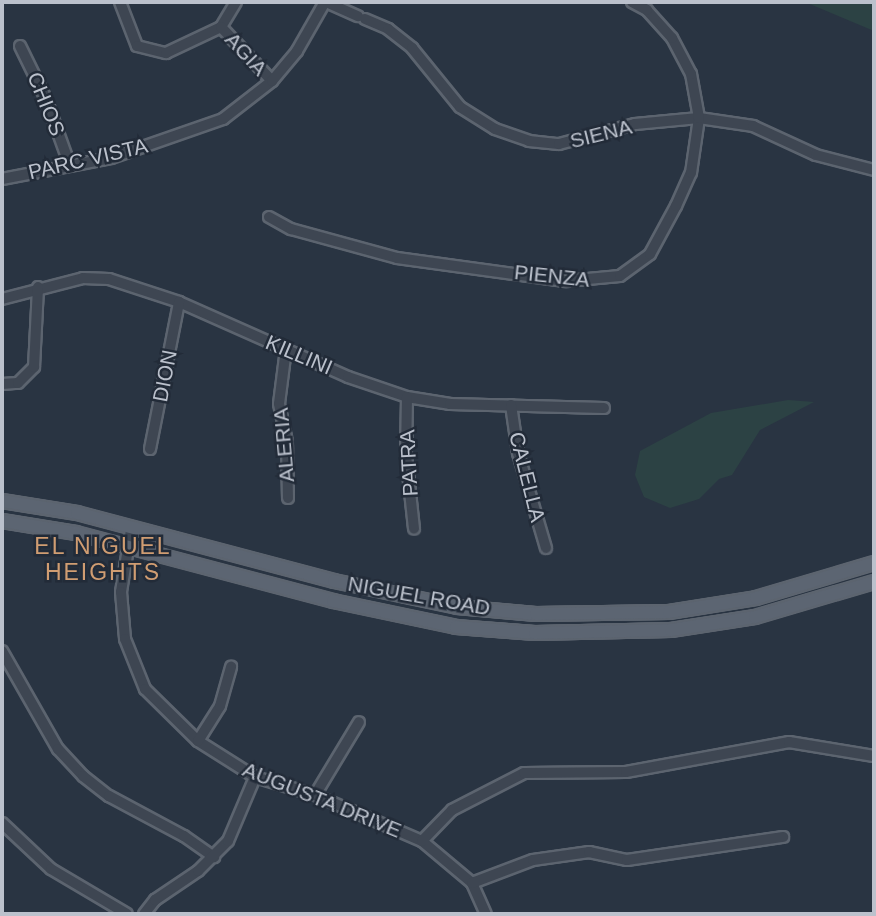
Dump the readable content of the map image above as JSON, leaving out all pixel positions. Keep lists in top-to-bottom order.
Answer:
{
  "streets": {
    "main road": ["NIGUEL ROAD"],
    "street": [
      "AGIA",
      "CHIOS",
      "SIENA",
      "PARC VISTA",
      "PIENZA",
      "KILLINI",
      "DION",
      "ALERIA",
      "PATRA",
      "CALELLA",
      "AUGUSTA DRIVE"
    ]
  },
  "crossings": [
    ["AGIA", "PARC VISTA"],
    ["CHIOS", "PARC VISTA"],
    ["SIENA", "PARC VISTA"],
    ["SIENA", "PIENZA"],
    ["KILLINI", "DION"],
    ["KILLINI", "ALERIA"],
    ["KILLINI", "PATRA"],
    ["KILLINI", "CALELLA"],
    ["NIGUEL ROAD", "AUGUSTA DRIVE"]
  ],
  "districts": ["EL NIGUEL HEIGHTS"]
}
